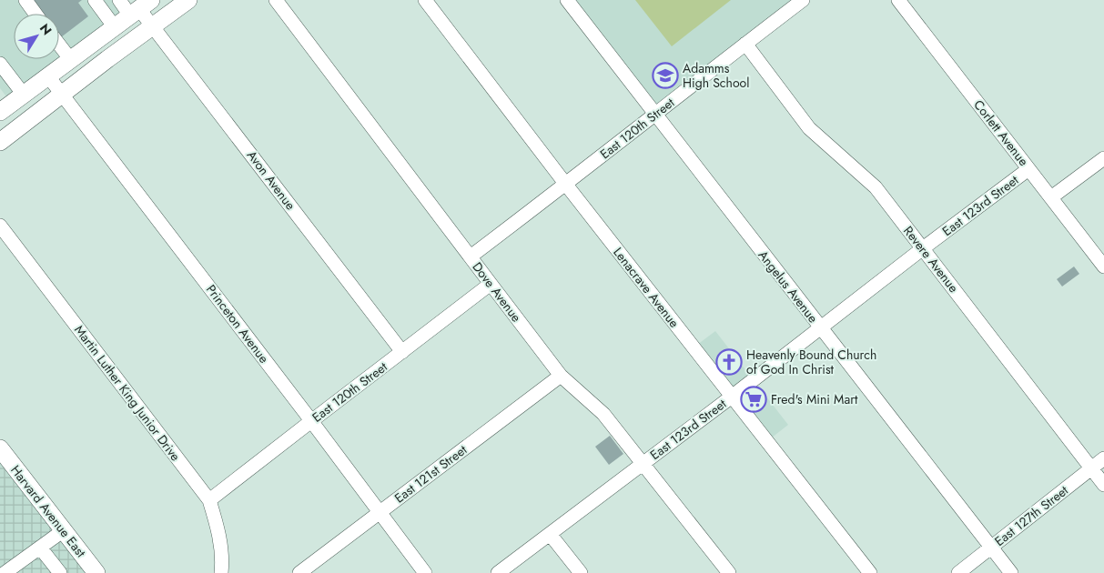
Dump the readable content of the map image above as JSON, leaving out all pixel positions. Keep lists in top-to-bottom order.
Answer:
{
  "streets": {
    "main road": ["Harvard Avenue East"],
    "street": [
      "East 120th Street",
      "Corlett Avenue",
      "Avon Avenue",
      "East 123rd Street",
      "Revere Avenue",
      "Angelus Avenue",
      "Lenacrave Avenue",
      "Dove Avenue",
      "Princeton Avenue",
      "Martin Luther King Junior Drive",
      "East 121st Street",
      "East 127th Street"
    ]
  },
  "crossings": [
    ["East 120th Street", "Avon Avenue"],
    ["East 120th Street", "Revere Avenue"],
    ["East 120th Street", "Angelus Avenue"],
    ["East 120th Street", "Lenacrave Avenue"],
    ["East 120th Street", "Dove Avenue"],
    ["East 120th Street", "Princeton Avenue"],
    ["East 120th Street", "Martin Luther King Junior Drive"],
    ["Corlett Avenue", "East 123rd Street"],
    ["East 123rd Street", "Revere Avenue"],
    ["East 123rd Street", "Angelus Avenue"],
    ["East 123rd Street", "Lenacrave Avenue"],
    ["East 123rd Street", "Dove Avenue"],
    ["Revere Avenue", "East 127th Street"],
    ["Angelus Avenue", "East 127th Street"],
    ["Dove Avenue", "East 121st Street"],
    ["Princeton Avenue", "East 121st Street"]
  ],
  "places": {
    "school or university": ["Adamms High School"],
    "church": ["Heavenly Bound Church of God In Christ"],
    "supermarket": ["Fred's Mini Mart"]
  },
  "north": "top right"
}
